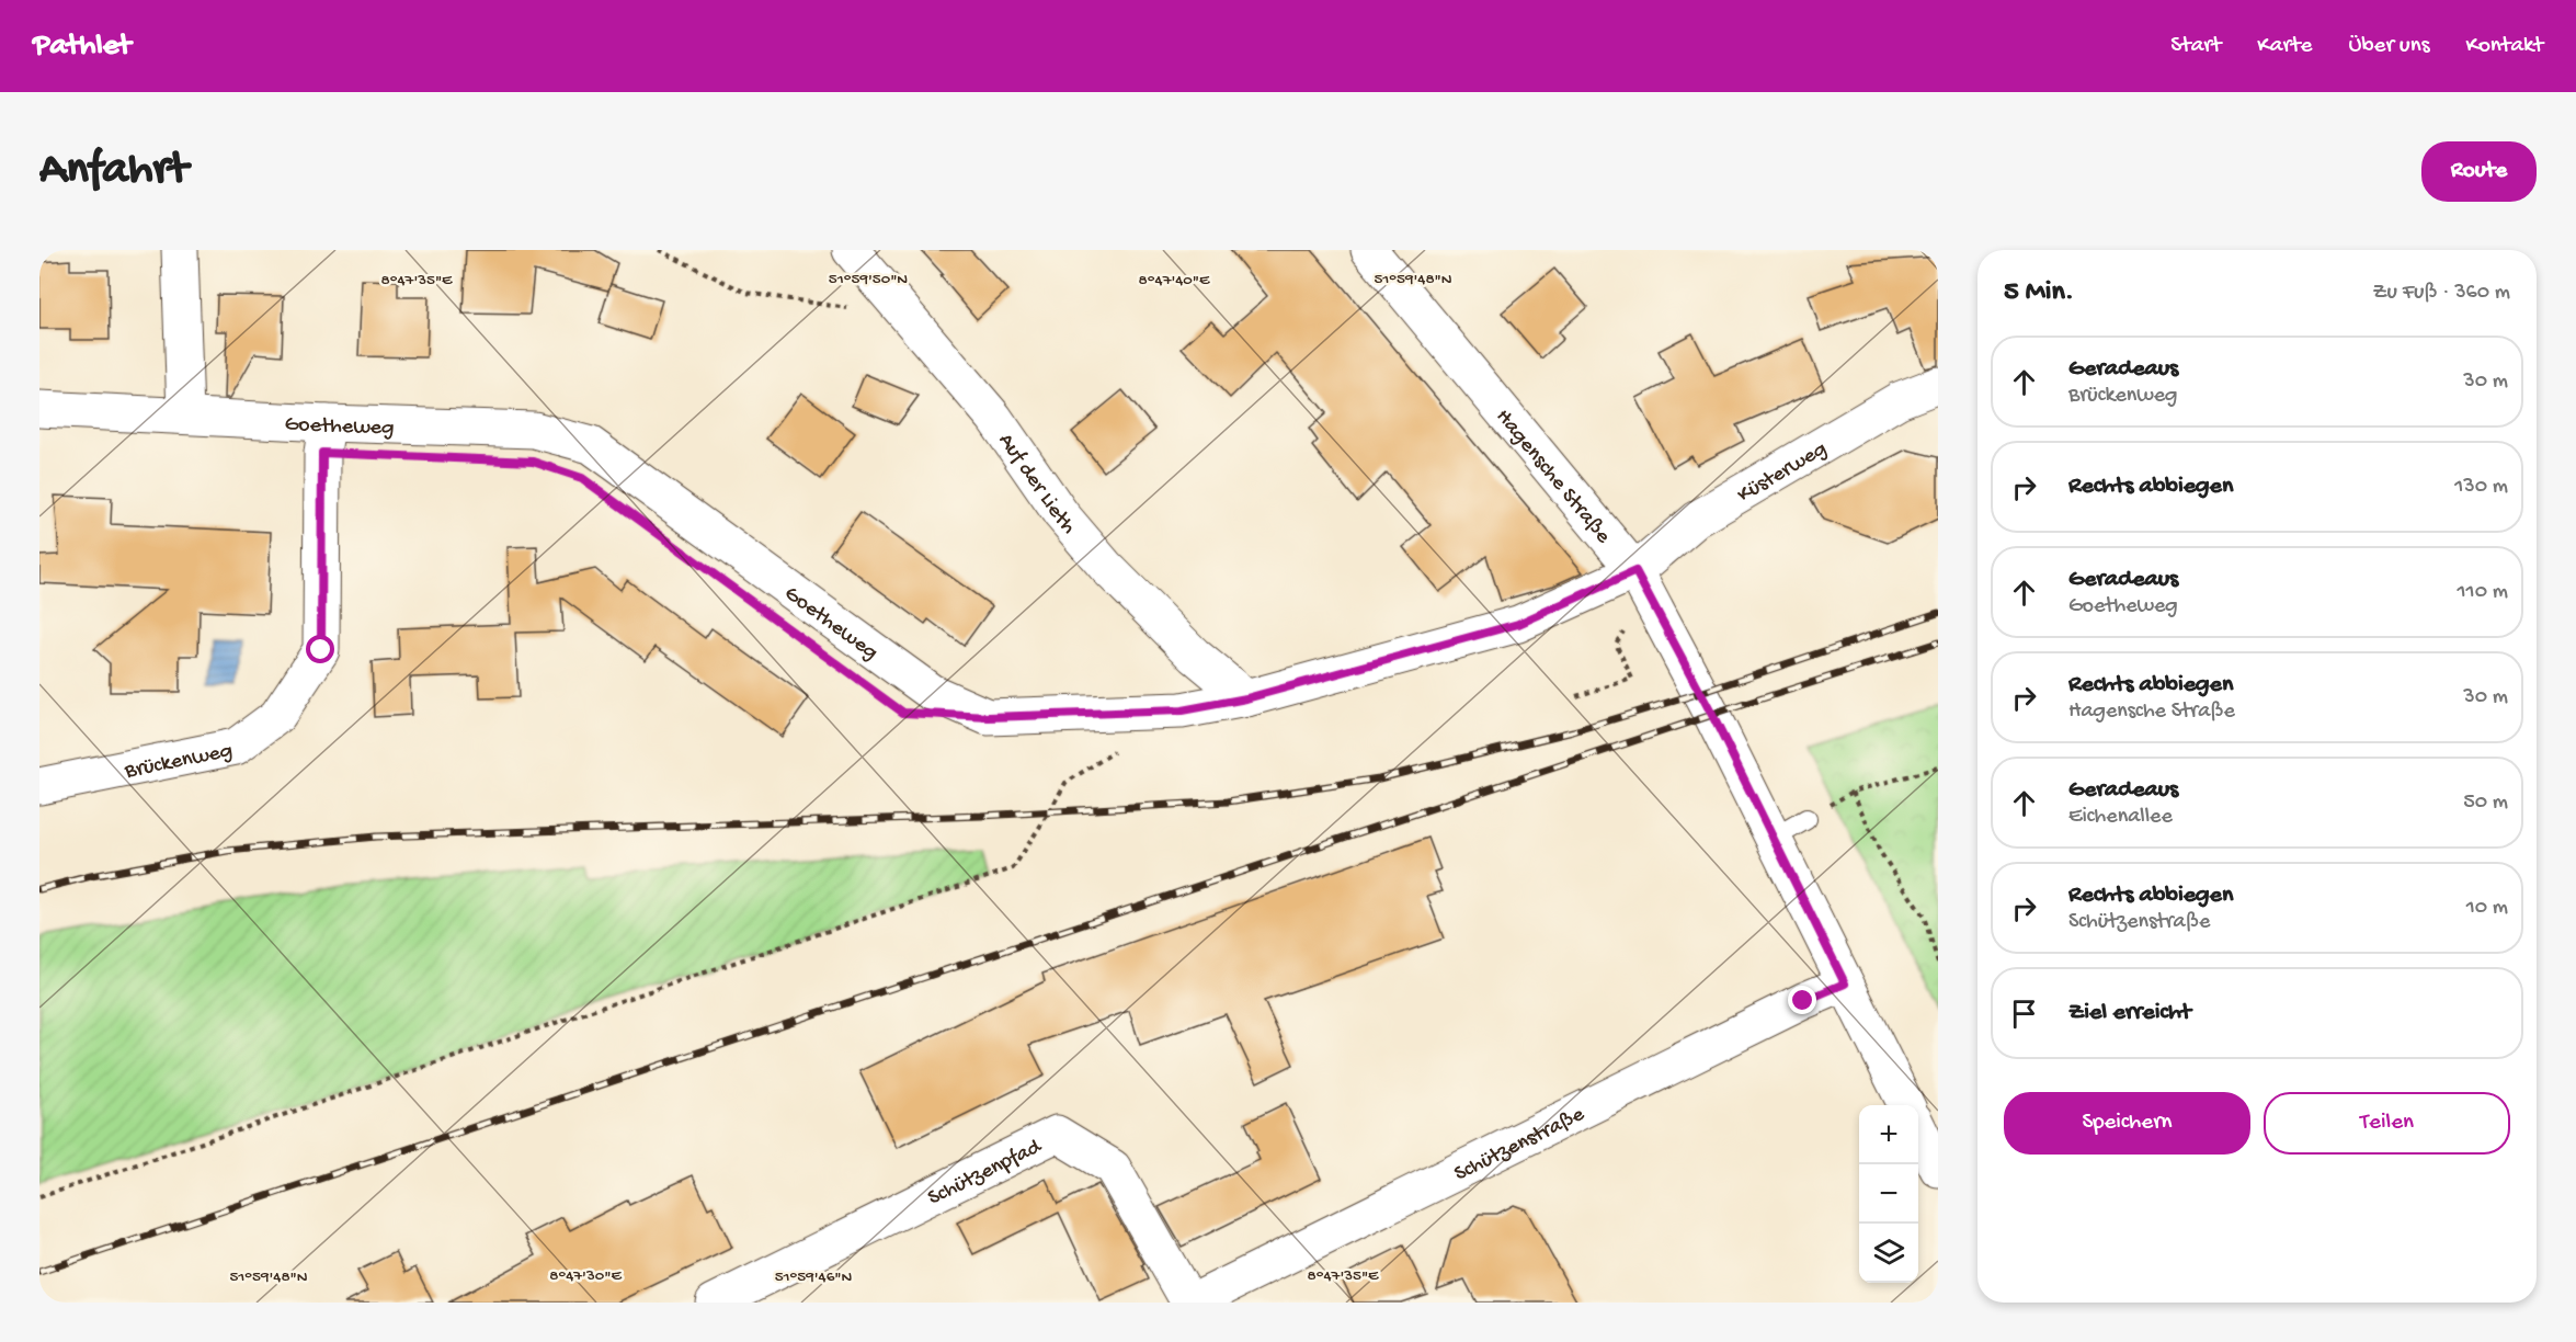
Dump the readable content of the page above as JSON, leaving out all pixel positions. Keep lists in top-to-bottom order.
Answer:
{
  "streets": {
    "street": [
      "Goetheweg",
      "Küsterweg",
      "Hagensche Straße",
      "Auf der Lieth",
      "Brückenweg",
      "Schützenstraße",
      "Schützenpfad"
    ]
  },
  "crossings": [
    ["Goetheweg", "Küsterweg"],
    ["Goetheweg", "Hagensche Straße"],
    ["Goetheweg", "Auf der Lieth"],
    ["Goetheweg", "Brückenweg"],
    ["Küsterweg", "Hagensche Straße"],
    ["Hagensche Straße", "Schützenstraße"],
    ["Schützenstraße", "Schützenpfad"]
  ],
  "page": {
    "header": "Pathlet",
    "nav": [
      "Start",
      "Karte",
      "Über uns",
      "Kontakt"
    ],
    "buttons": [
      "Route",
      ["Speichern", "Teilen"]
    ],
    "title": "Anfahrt",
    "heading": ["5 Min.", "Zu Fuß · 360 m"],
    "list": [
      ["Geradeaus", "Brückenweg", "30 m"],
      ["Rechts abbiegen", "130 m"],
      ["Geradeaus", "Goetheweg", "110 m"],
      ["Rechts abbiegen", "Hagensche Straße", "30 m"],
      ["Geradeaus", "Eichenallee", "50 m"],
      ["Rechts abbiegen", "Schützenstraße", "10 m"],
      "Ziel erreicht"
    ],
    "map_buttons": ["+", "−"]
  },
  "coordinates": [
    "51°59'50\"N",
    "51°59'48\"N",
    "8°47'35\"E",
    "8°47'40\"E",
    "8°47'30\"E",
    "51°59'46\"N"
  ]
}
